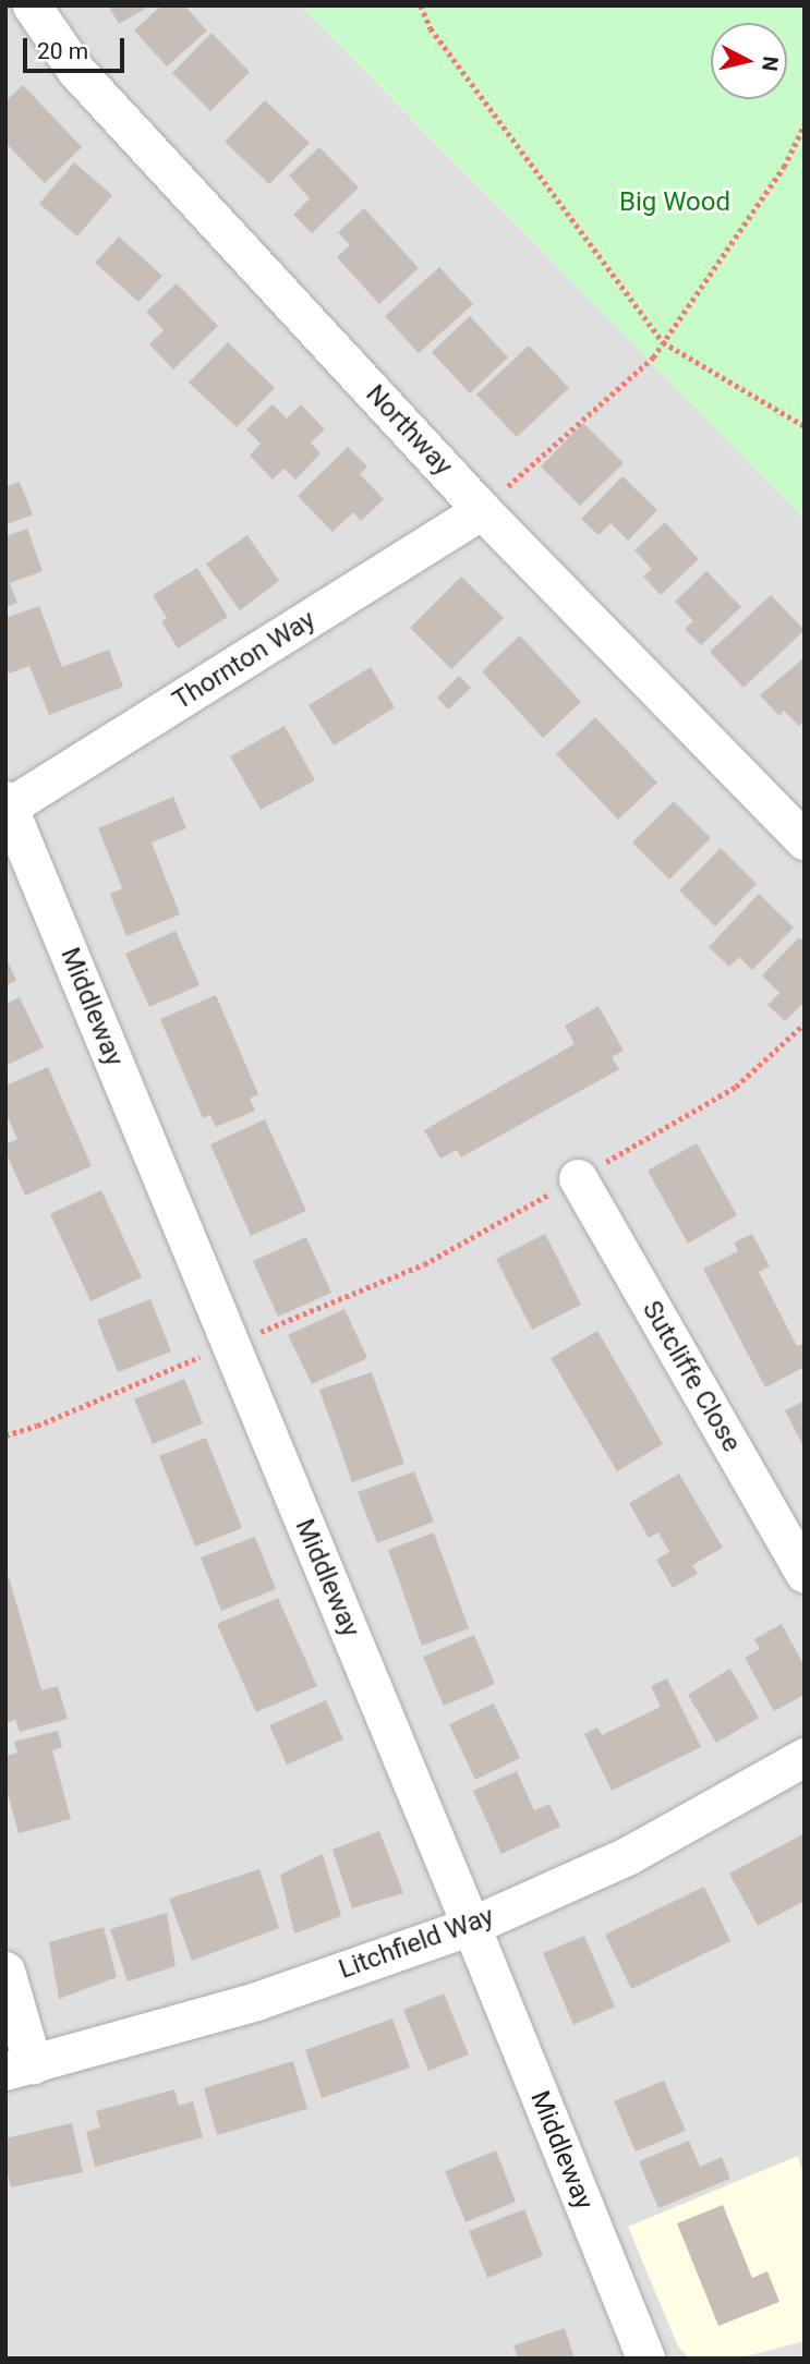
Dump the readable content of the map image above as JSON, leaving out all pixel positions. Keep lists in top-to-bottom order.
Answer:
{
  "streets": {
    "street": [
      "Northway",
      "Thornton Way",
      "Middleway",
      "Sutcliffe Close",
      "Litchfield Way"
    ]
  },
  "crossings": [
    ["Northway", "Thornton Way"],
    ["Thornton Way", "Middleway"],
    ["Middleway", "Litchfield Way"]
  ],
  "parks": ["Big Wood"],
  "scale_bar": "20 m",
  "north": "right"
}
